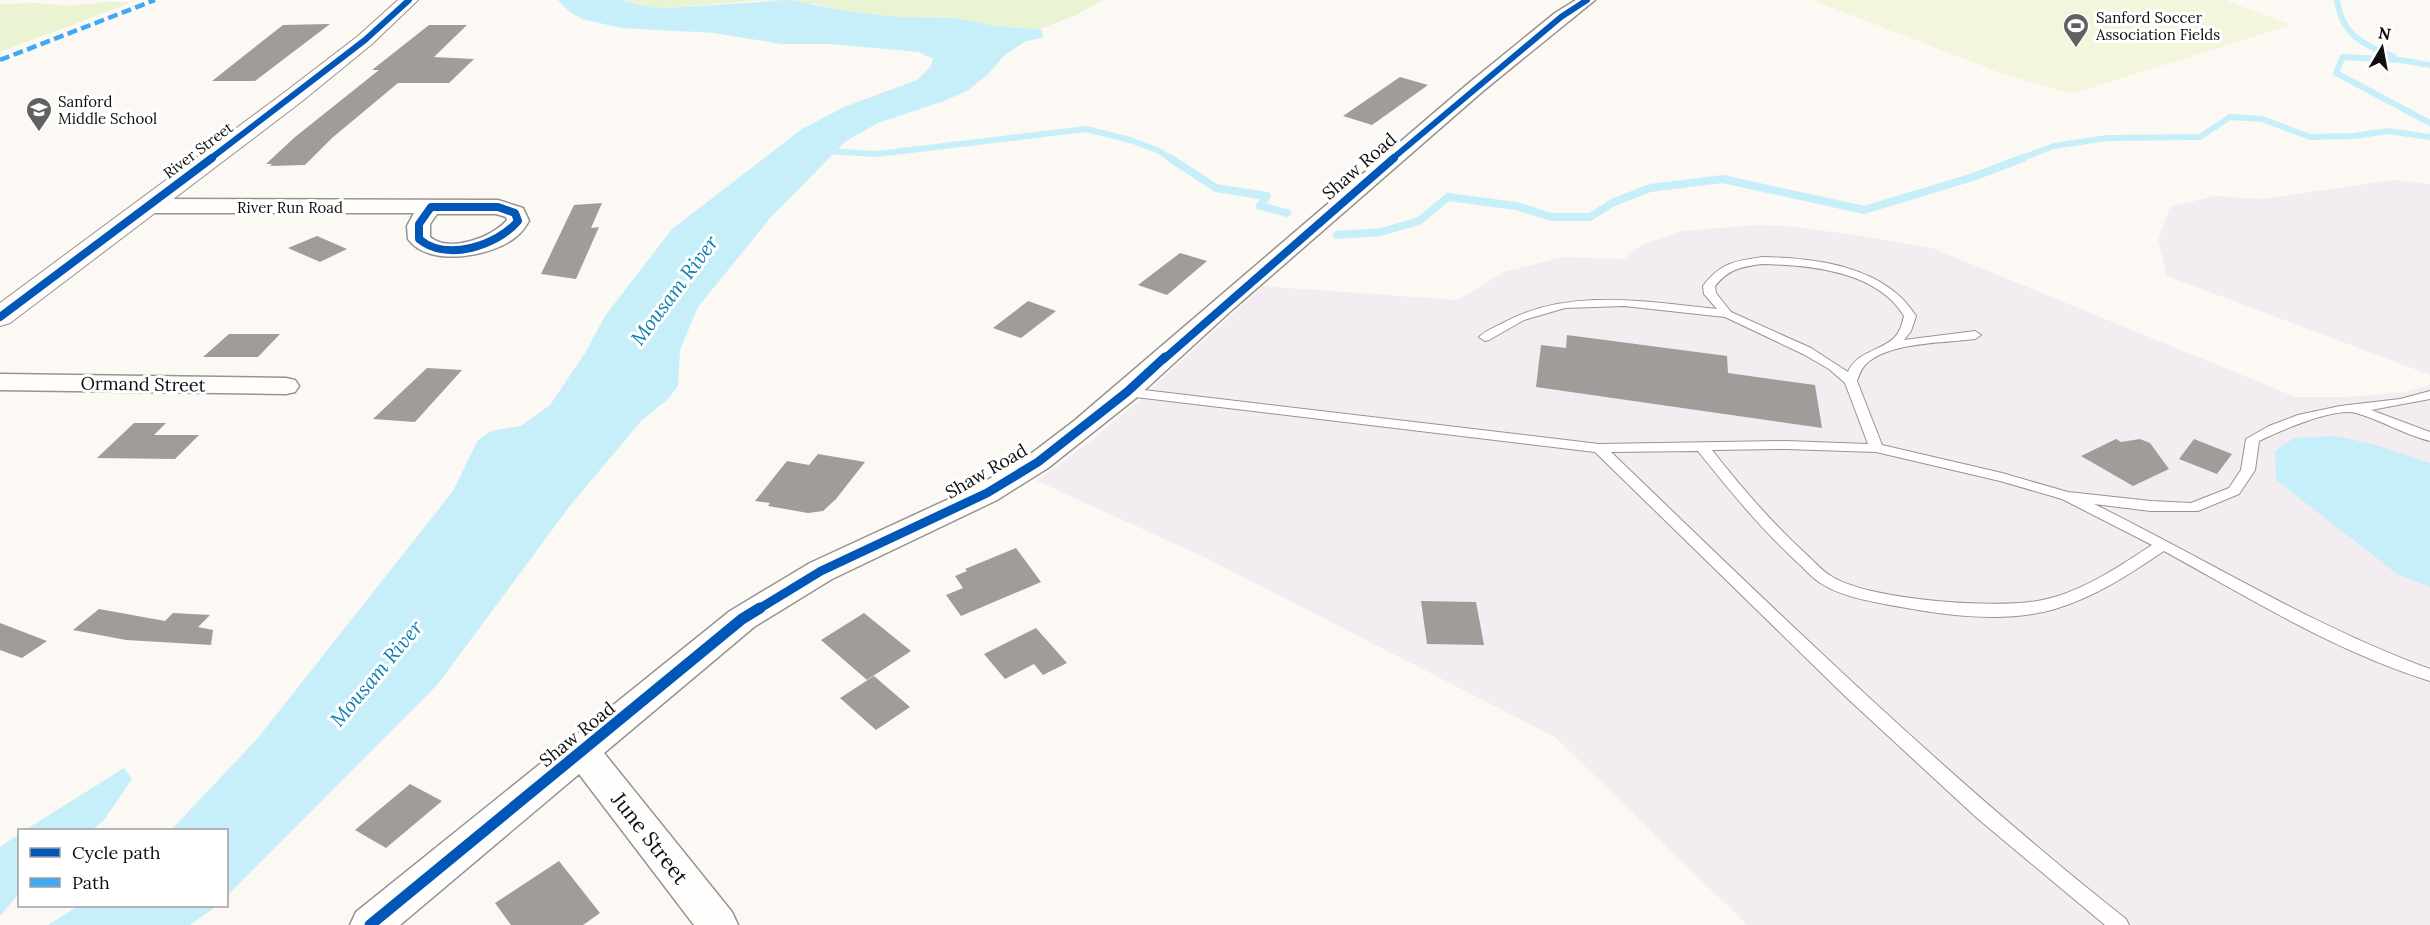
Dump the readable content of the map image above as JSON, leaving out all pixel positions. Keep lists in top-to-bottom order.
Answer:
{
  "streets": {
    "street": [
      "River Street",
      "Shaw Road",
      "River Run Road",
      "Ormand Street",
      "June Street"
    ]
  },
  "crossings": [
    ["River Street", "River Run Road"],
    ["Shaw Road", "June Street"]
  ],
  "water": ["Mousam River"],
  "places": {
    "sports": ["Sanford Soccer Association Fields"],
    "school or university": ["Sanford Middle School"]
  },
  "legend": ["Cycle path", "Path"],
  "north": "top"
}
